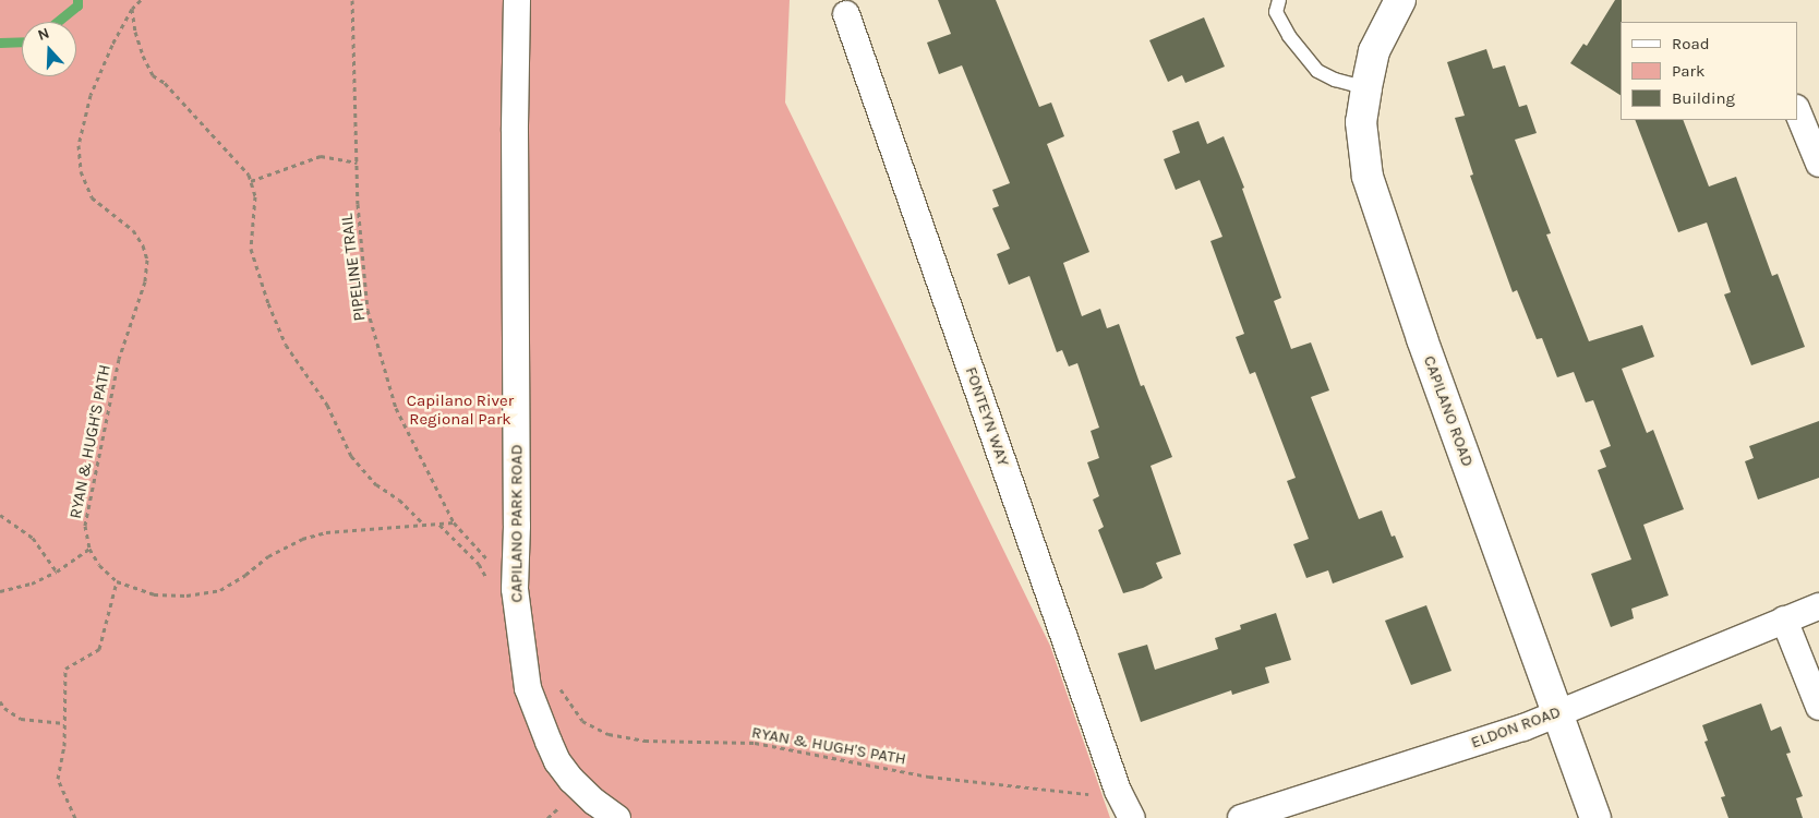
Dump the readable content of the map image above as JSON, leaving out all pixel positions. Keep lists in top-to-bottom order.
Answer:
{
  "streets": {
    "main road": ["CAPILANO ROAD"],
    "street": ["FONTEYN WAY", "CAPILANO PARK ROAD", "ELDON ROAD"],
    "path": ["PIPELINE TRAIL", "RYAN & HUGH'S PATH"]
  },
  "crossings": [
    ["PIPELINE TRAIL", "RYAN & HUGH'S PATH"],
    ["PIPELINE TRAIL", "CAPILANO PARK ROAD"],
    ["CAPILANO ROAD", "ELDON ROAD"],
    ["FONTEYN WAY", "RYAN & HUGH'S PATH"]
  ],
  "parks": ["Capilano River Regional Park"],
  "legend": ["Road", "Park", "Building"],
  "north": "top"
}
